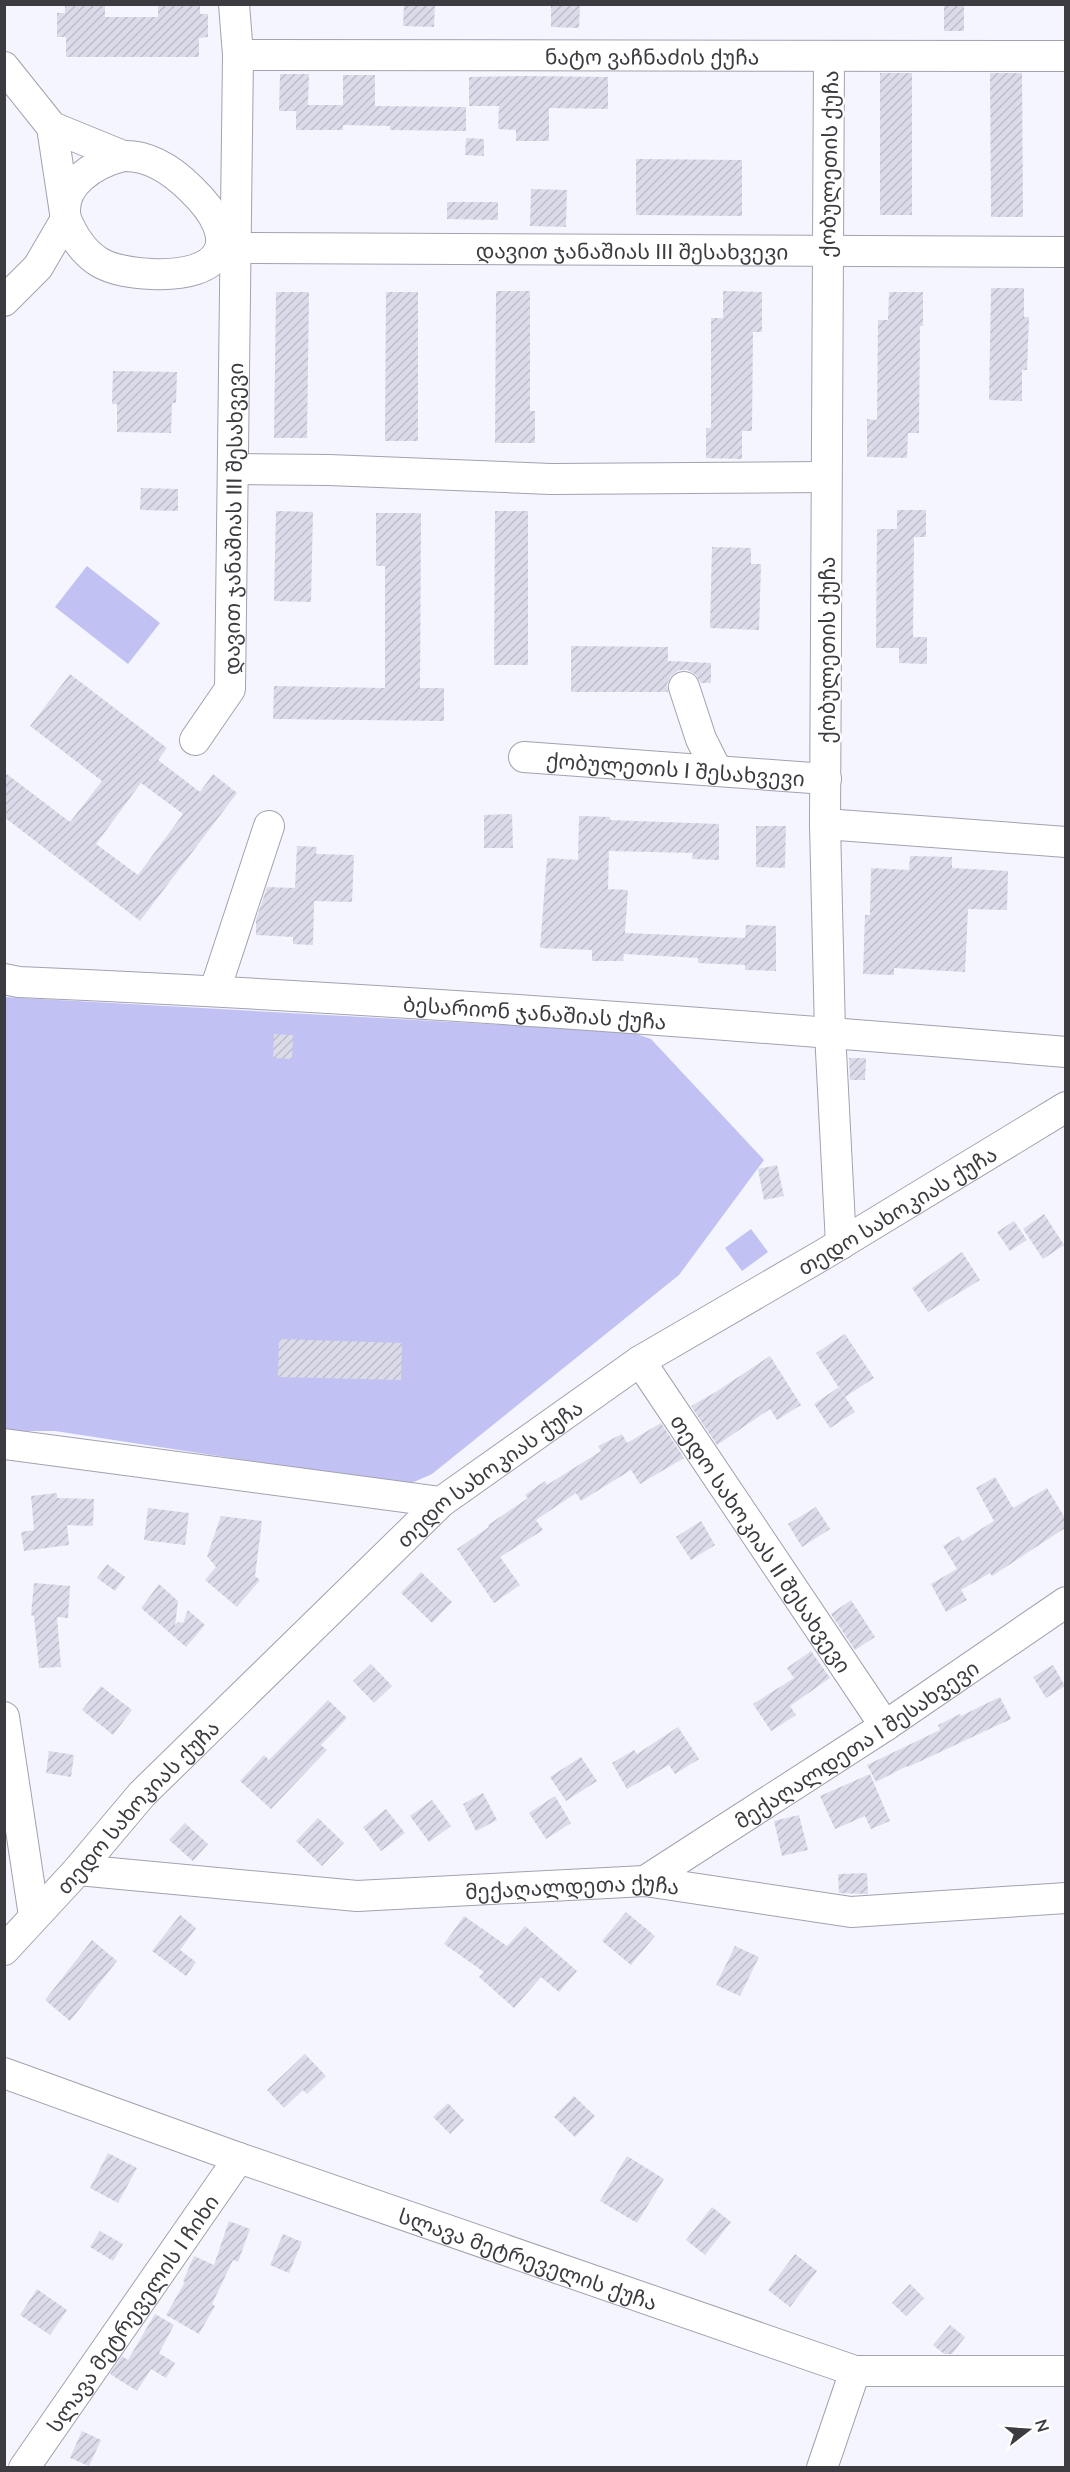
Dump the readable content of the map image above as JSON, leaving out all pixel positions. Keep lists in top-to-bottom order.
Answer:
{
  "streets": {
    "street": [
      "ნატო ვაჩნაძის ქუჩა",
      "ქობულეთის ქუჩა",
      "დავით ჯანაშიას III შესახვევი",
      "ქობულეთის I შესახვევი",
      "ბესარიონ ჯანაშიას ქუჩა",
      "თედო სახოკიას ქუჩა",
      "თედო სახოკიას II შესახვევი",
      "მექაღალდეთა I შესახვევი",
      "მექაღალდეთა ქუჩა",
      "სლავა მეტრეველის ქუჩა",
      "სლავა მეტრეველის I ჩიხი"
    ]
  },
  "crossings": [
    ["ნატო ვაჩნაძის ქუჩა", "ქობულეთის ქუჩა"],
    ["ნატო ვაჩნაძის ქუჩა", "დავით ჯანაშიას III შესახვევი"],
    ["ქობულეთის ქუჩა", "დავით ჯანაშიას III შესახვევი"],
    ["ქობულეთის ქუჩა", "ქობულეთის I შესახვევი"],
    ["ქობულეთის ქუჩა", "ბესარიონ ჯანაშიას ქუჩა"],
    ["ქობულეთის ქუჩა", "თედო სახოკიას ქუჩა"],
    ["თედო სახოკიას ქუჩა", "თედო სახოკიას II შესახვევი"],
    ["თედო სახოკიას ქუჩა", "მექაღალდეთა ქუჩა"],
    ["თედო სახოკიას II შესახვევი", "მექაღალდეთა I შესახვევი"],
    ["მექაღალდეთა I შესახვევი", "მექაღალდეთა ქუჩა"],
    ["სლავა მეტრეველის ქუჩა", "სლავა მეტრეველის I ჩიხი"]
  ],
  "north": "right"
}
